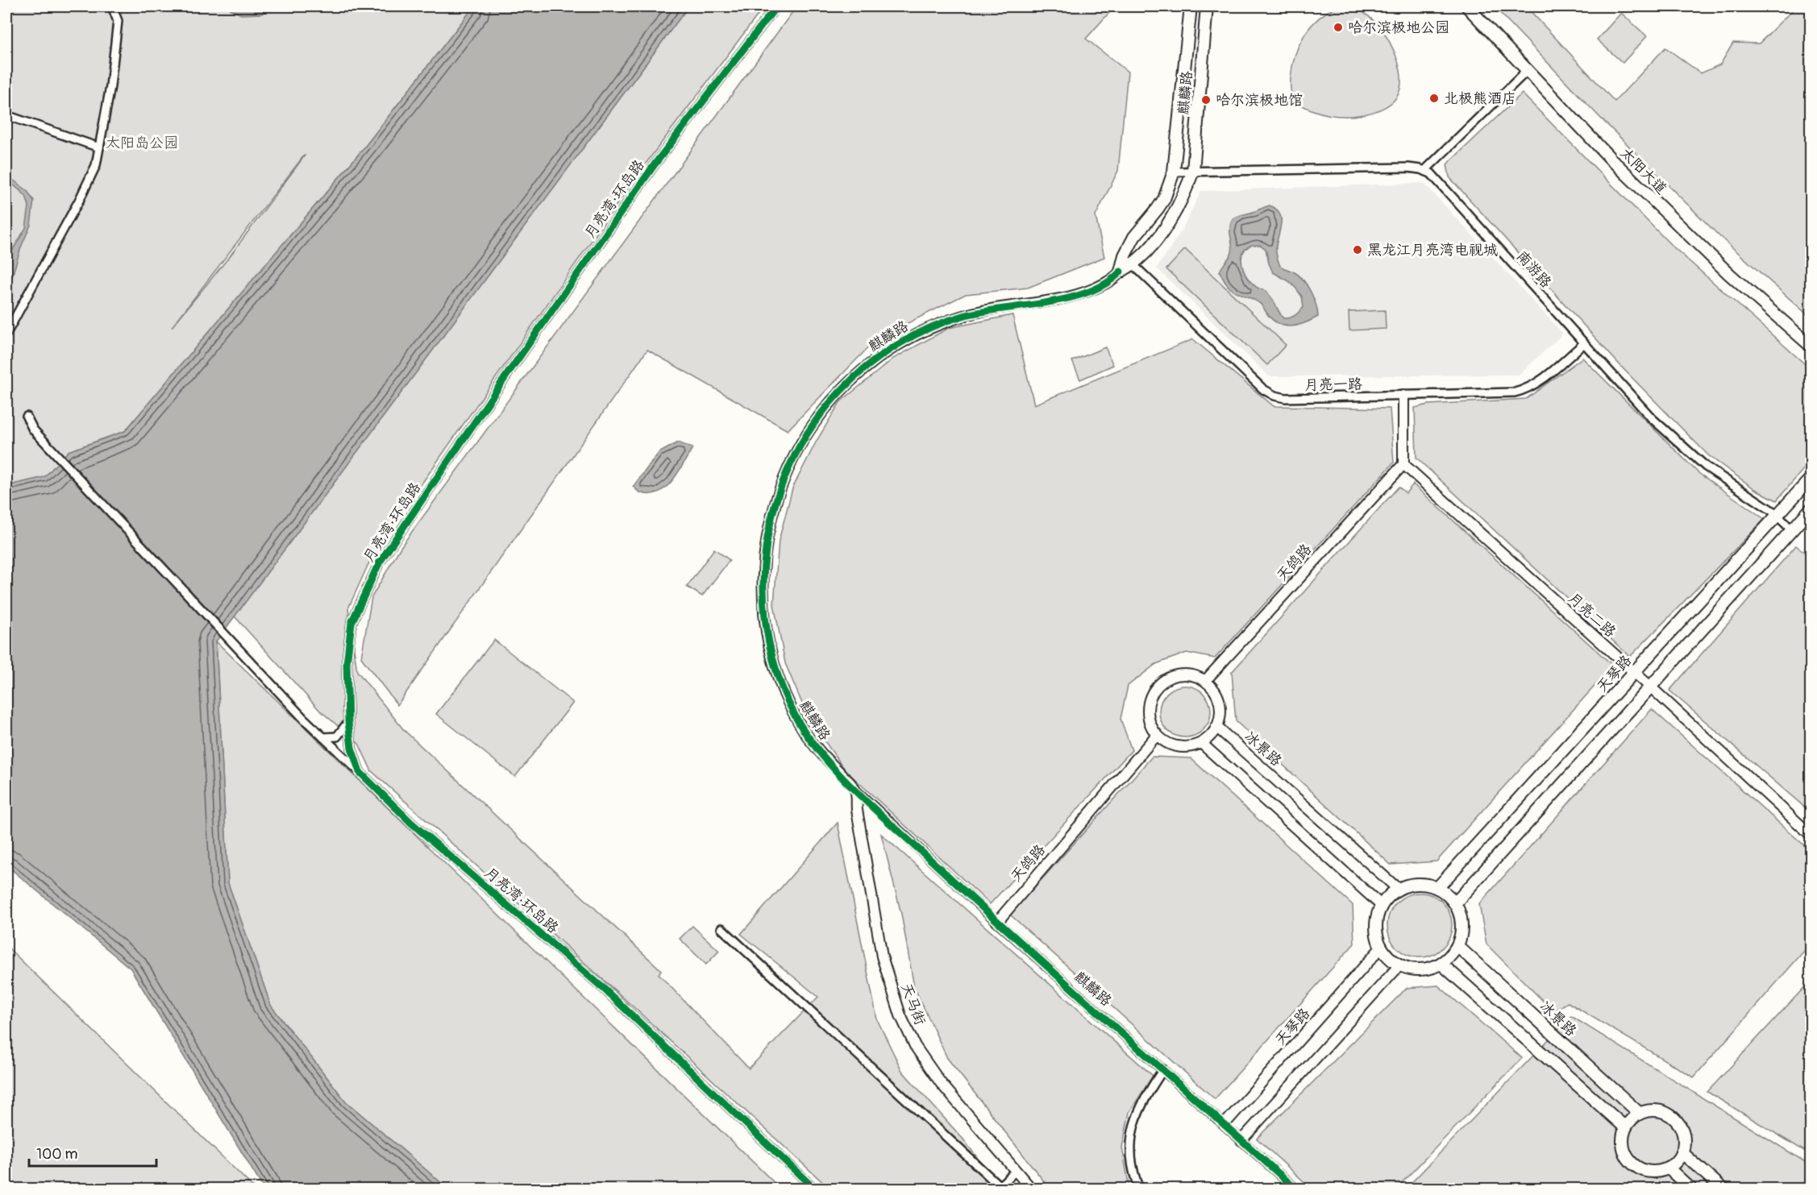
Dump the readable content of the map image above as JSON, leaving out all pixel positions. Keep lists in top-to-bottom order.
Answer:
{
  "streets": {
    "main road": [
      "麒麟路",
      "太阳大道",
      "天琴路",
      "冰景路"
    ],
    "street": [
      "月亮湾·环岛路",
      "南游路",
      "月亮一路",
      "天鸽路",
      "月亮二路",
      "天马街"
    ]
  },
  "crossings": [
    ["麒麟路", "月亮一路"],
    ["麒麟路", "天鸽路"],
    ["麒麟路", "天琴路"],
    ["麒麟路", "天马街"],
    ["南游路", "月亮一路"],
    ["南游路", "天琴路"],
    ["天鸽路", "月亮二路"],
    ["天鸽路", "冰景路"],
    ["月亮二路", "天琴路"],
    ["天琴路", "冰景路"]
  ],
  "parks": ["太阳岛公园"],
  "places": [
    "哈尔滨极地公园",
    "北极熊酒店",
    "哈尔滨极地馆",
    "黑龙江月亮湾电视城"
  ],
  "scale_bar": "100 m"
}
